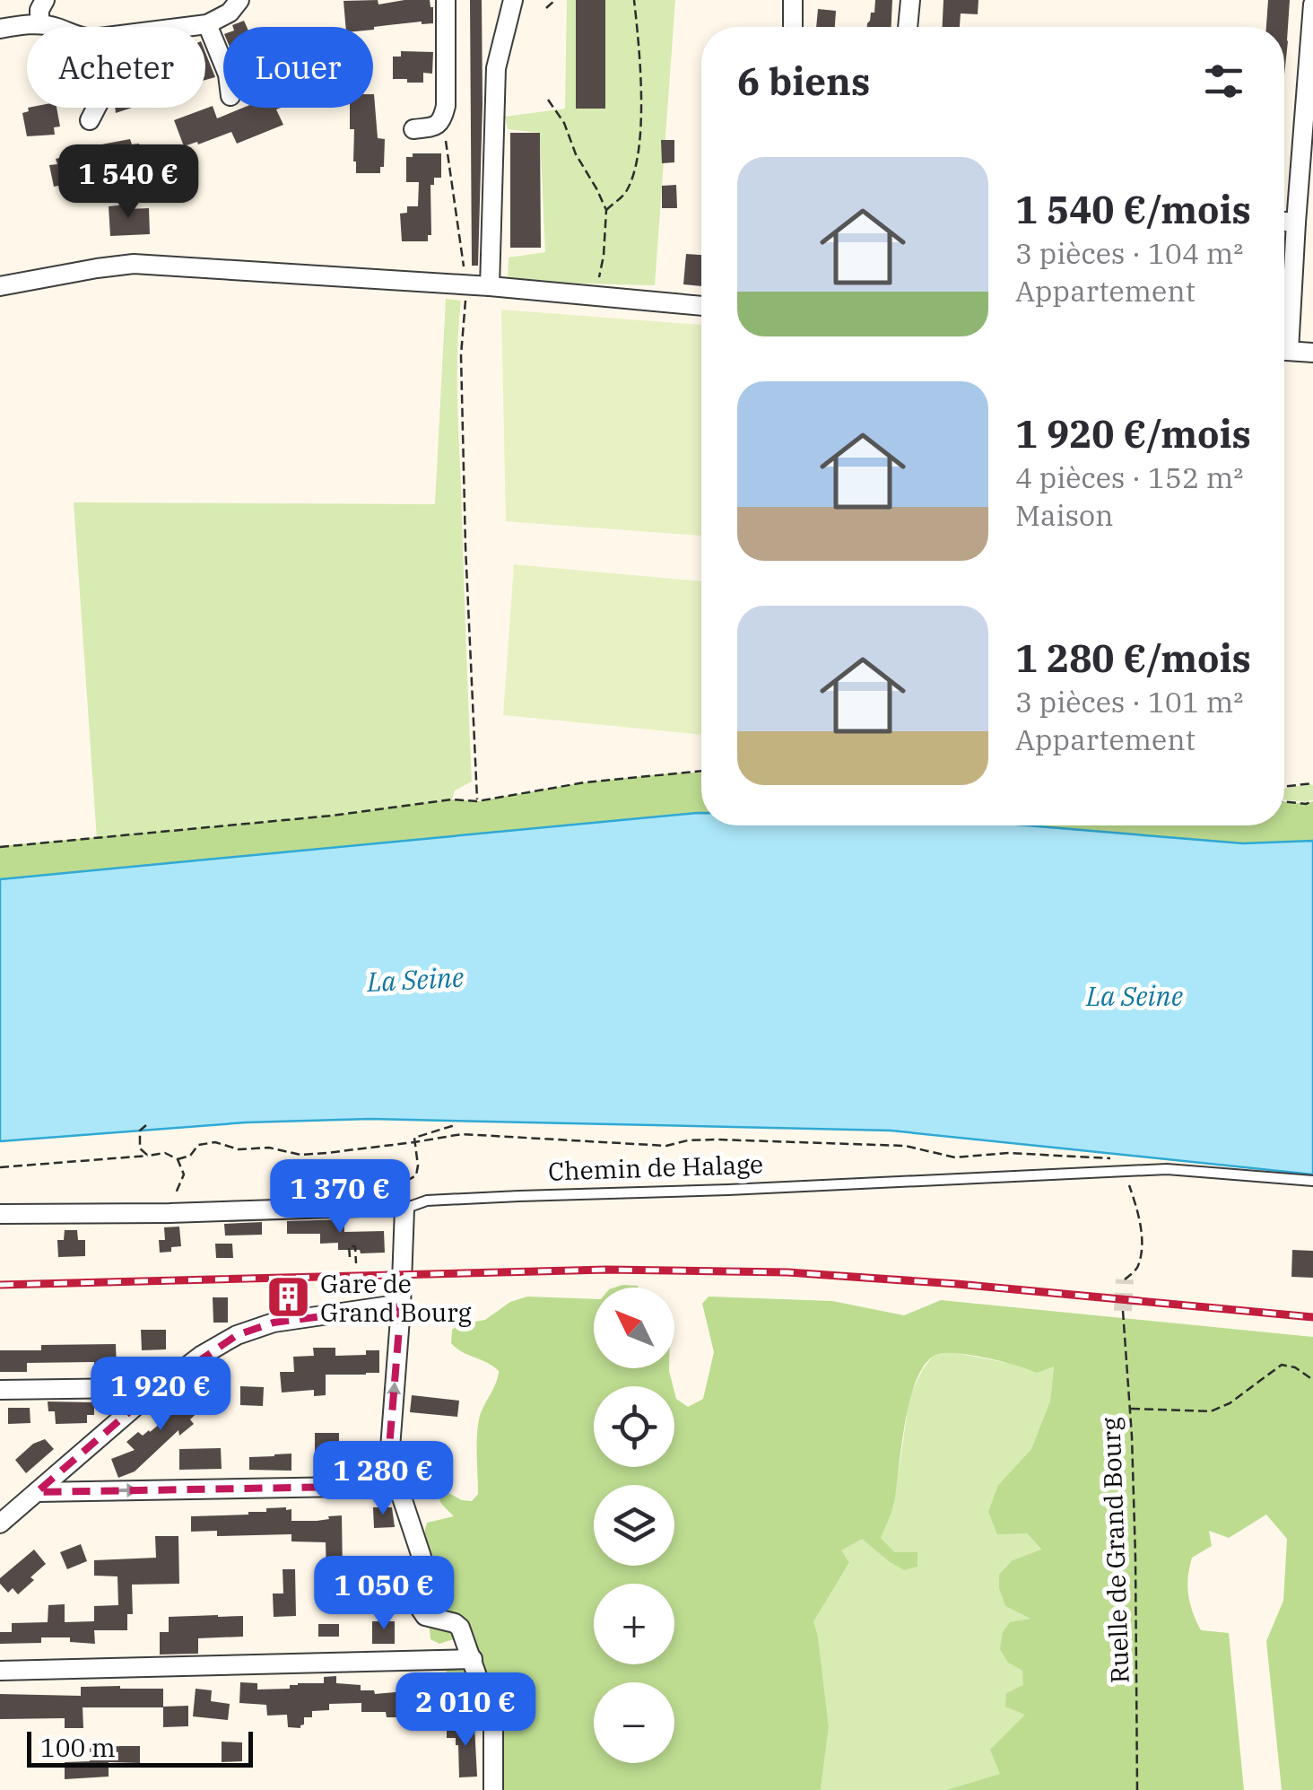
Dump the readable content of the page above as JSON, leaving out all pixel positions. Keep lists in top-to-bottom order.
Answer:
{
  "streets": {
    "street": ["Chemin de Halage"],
    "path": ["Ruelle de Grand Bourg"]
  },
  "water": ["La Seine"],
  "places": {
    "building": ["Gare de Grand Bourg"]
  },
  "scale_bar": "100 m",
  "north": "top left",
  "page": {
    "chip": ["Acheter", "Louer"],
    "heading": "6 biens",
    "list": [
      {
        "name": "1 540 €/mois",
        "note": "3 pièces · 104 m² · Appartement"
      },
      {
        "name": "1 920 €/mois",
        "note": "4 pièces · 152 m² · Maison"
      },
      {
        "name": "1 280 €/mois",
        "note": "3 pièces · 101 m² · Appartement"
      }
    ],
    "price": [
      "1 540 €",
      "1 370 €",
      "1 920 €",
      "1 280 €",
      "1 050 €",
      "2 010 €"
    ],
    "map_buttons": ["+", "−"],
    "scale": "100 m"
  }
}
